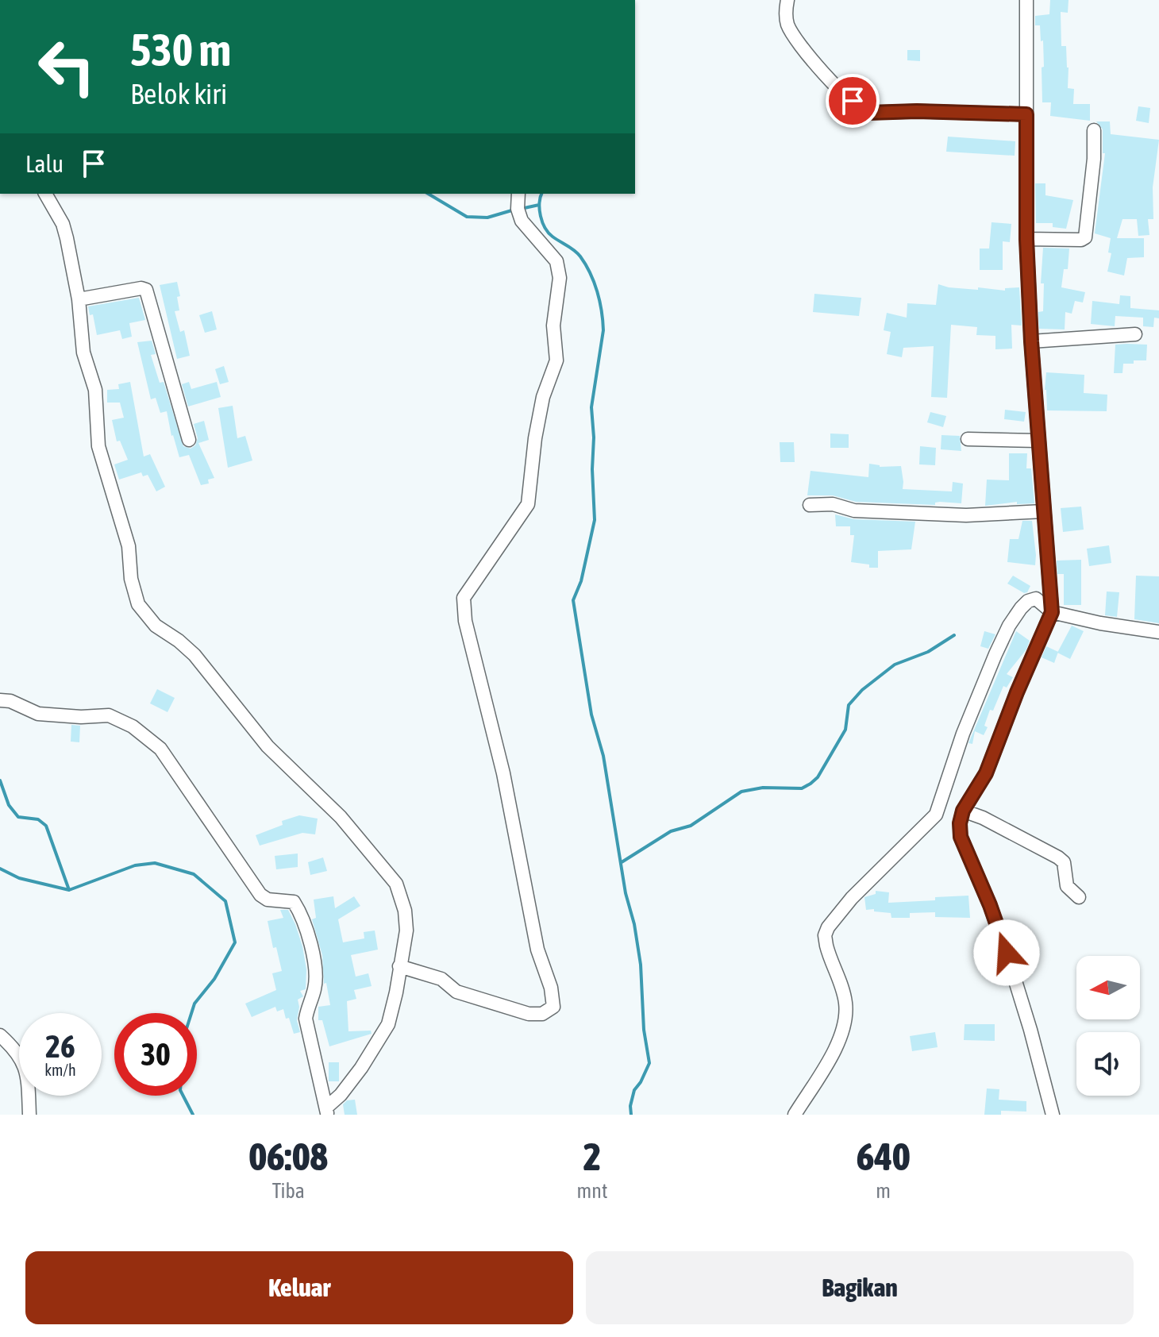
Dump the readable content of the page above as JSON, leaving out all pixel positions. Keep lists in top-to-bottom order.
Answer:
{
  "north": "left",
  "page": {
    "turn": ["530 m", "Belok kiri"],
    "then": "Lalu",
    "speed": "26 km/h",
    "limit": "30",
    "eta": [
      "06:08",
      "Tiba",
      "2",
      "mnt",
      "640",
      "m"
    ],
    "buttons": ["Keluar", "Bagikan"]
  }
}
